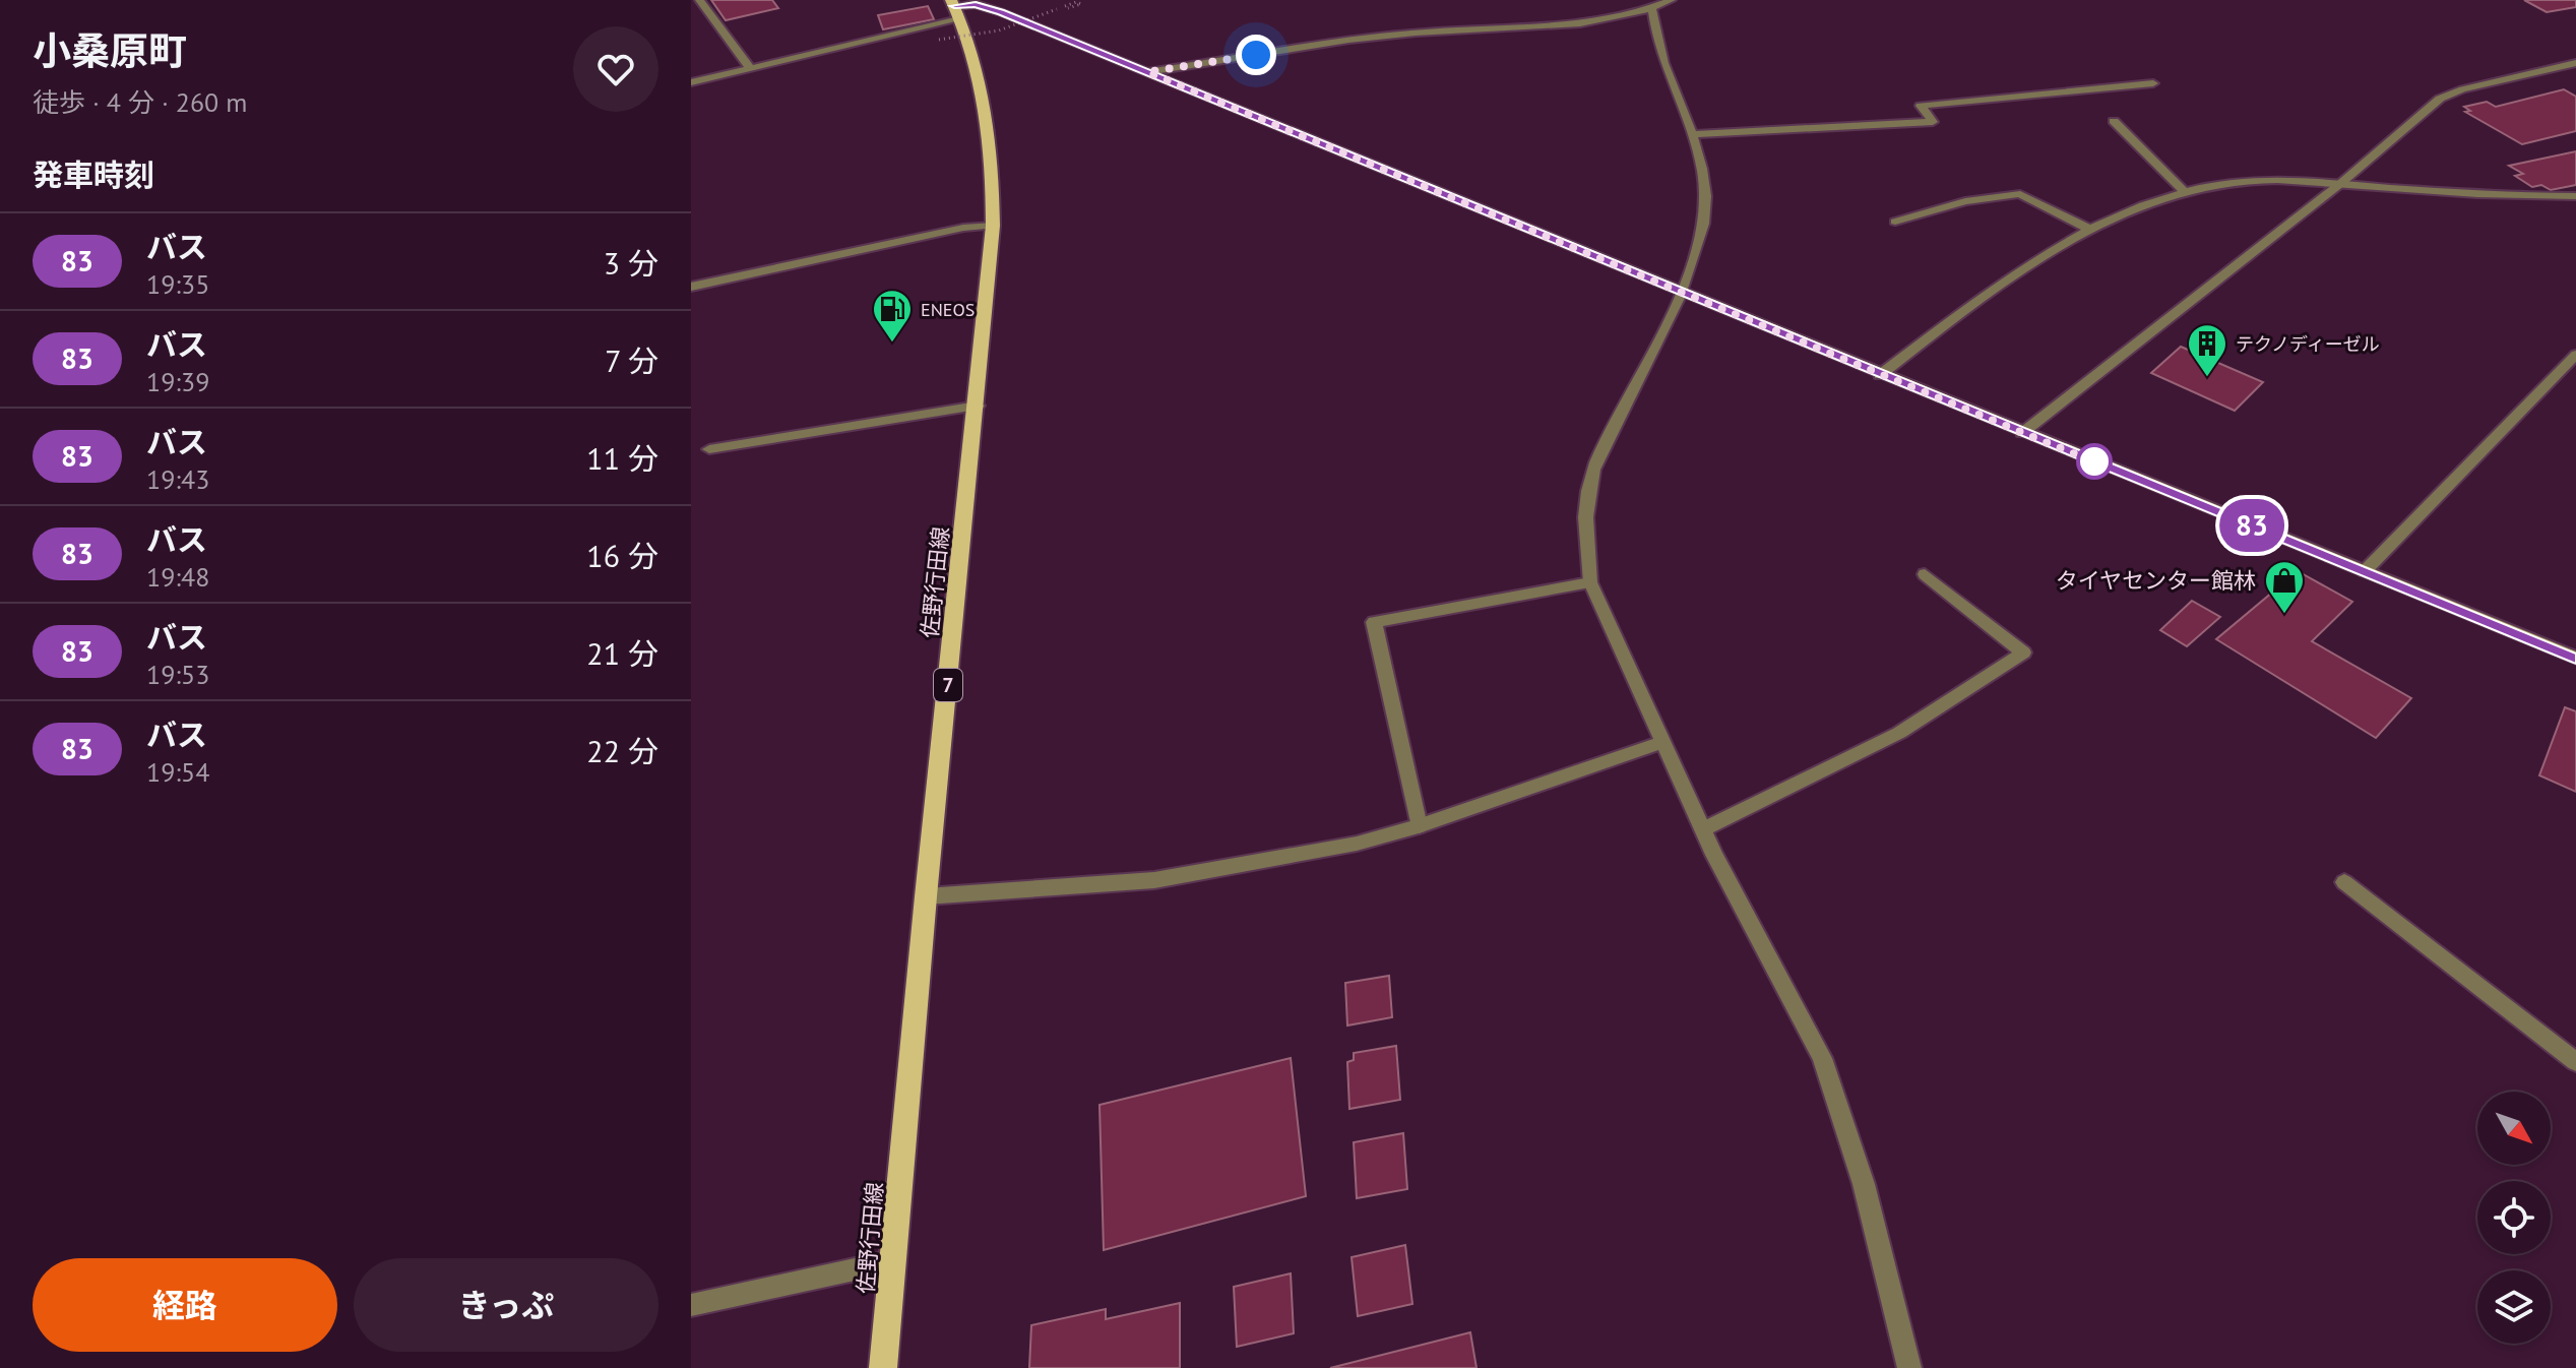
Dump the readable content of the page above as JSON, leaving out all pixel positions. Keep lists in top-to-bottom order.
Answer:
{
  "streets": {
    "main road": ["佐野行田線", "7"]
  },
  "places": {
    "fuel station": ["ENEOS"],
    "building": ["テクノディーゼル"],
    "shop": ["タイヤセンター館林"]
  },
  "lines": ["bus line 83"],
  "north": "bottom right",
  "page": {
    "heading": [
      ["小桑原町", "徒歩 · 4 分 · 260 m"],
      "発車時刻"
    ],
    "on_map": "83",
    "list": [
      {
        "mark": "83",
        "name": "バス",
        "note": "19:35",
        "value": "3 分"
      },
      {
        "mark": "83",
        "name": "バス",
        "note": "19:39",
        "value": "7 分"
      },
      {
        "mark": "83",
        "name": "バス",
        "note": "19:43",
        "value": "11 分"
      },
      {
        "mark": "83",
        "name": "バス",
        "note": "19:48",
        "value": "16 分"
      },
      {
        "mark": "83",
        "name": "バス",
        "note": "19:53",
        "value": "21 分"
      },
      {
        "mark": "83",
        "name": "バス",
        "note": "19:54",
        "value": "22 分"
      }
    ],
    "buttons": ["経路", "きっぷ"]
  }
}
